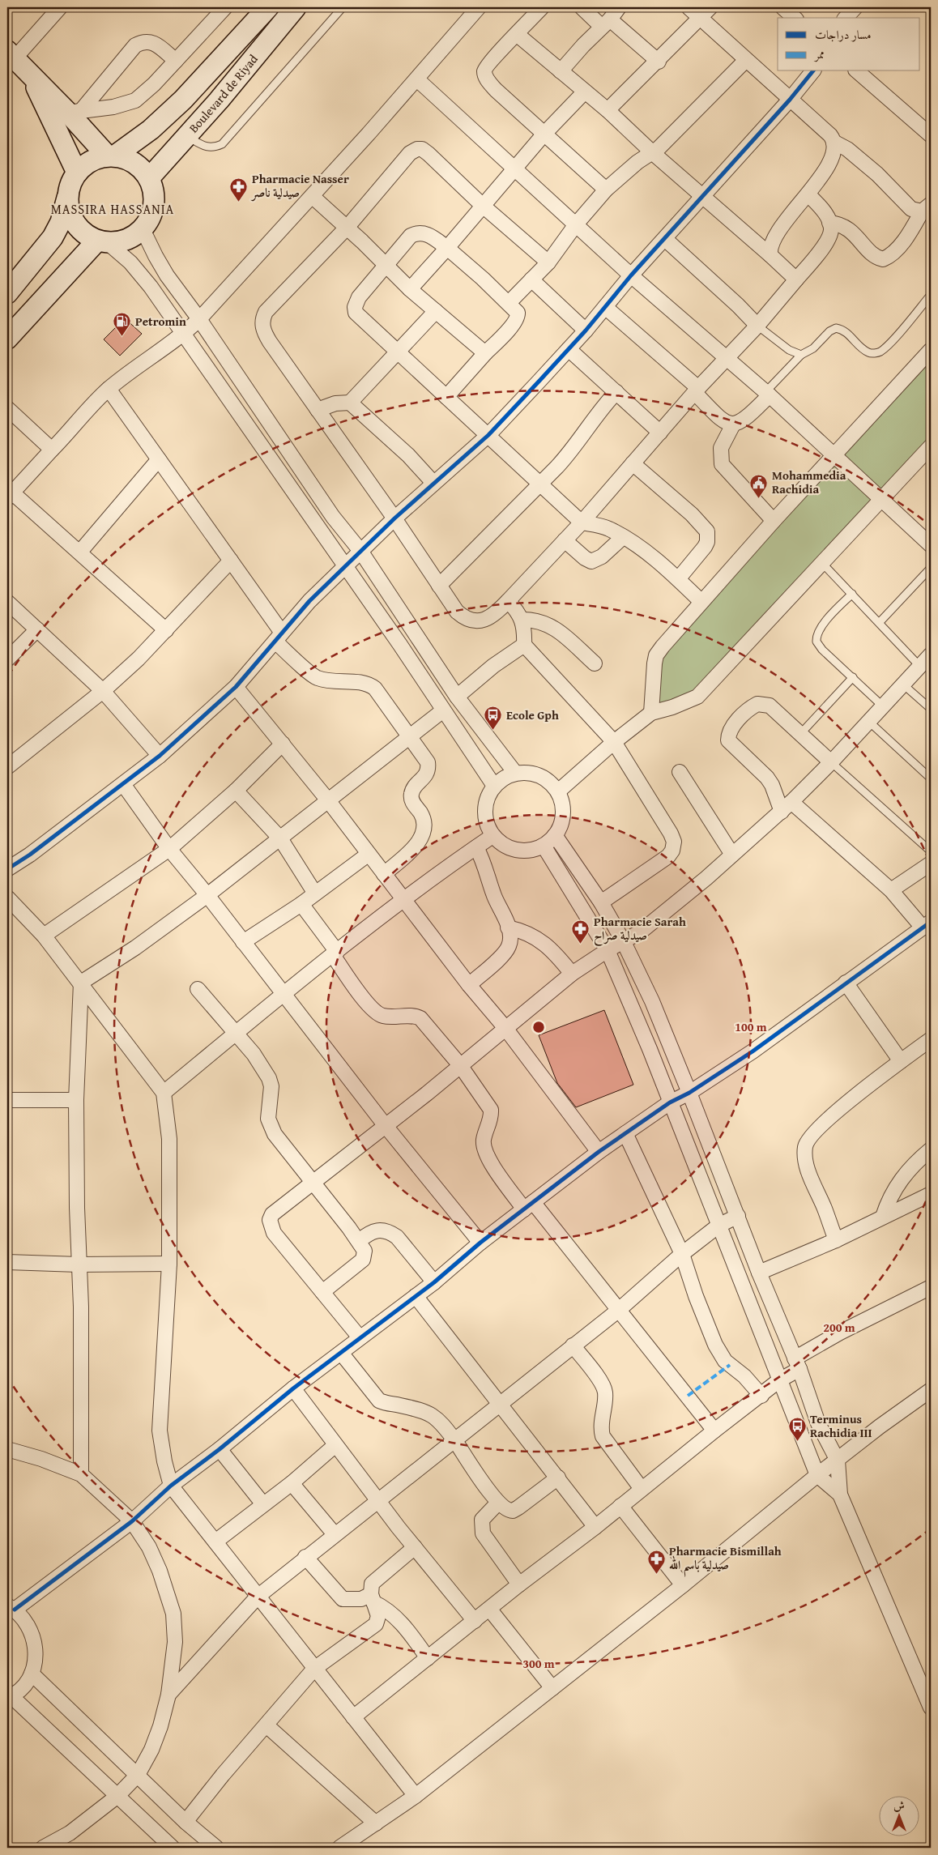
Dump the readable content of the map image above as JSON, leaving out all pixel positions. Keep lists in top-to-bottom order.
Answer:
{
  "streets": {
    "main road": ["Boulevard de Riyad"]
  },
  "districts": ["MASSIRA HASSANIA"],
  "places": {
    "pharmacy": ["Pharmacie Nasser صيدلية ناصر", "Pharmacie Sarah صيدلية صراح", "Pharmacie Bismillah صيدلية باسم الله"],
    "fuel station": ["Petromin"],
    "public building": ["Mohammedia Rachidia"],
    "bus stop": ["Ecole Gph", "Terminus Rachidia III"]
  },
  "legend": ["مسار دراجات", "ممر"],
  "north": "top",
  "rings": ["100 m", "200 m", "300 m"]
}
